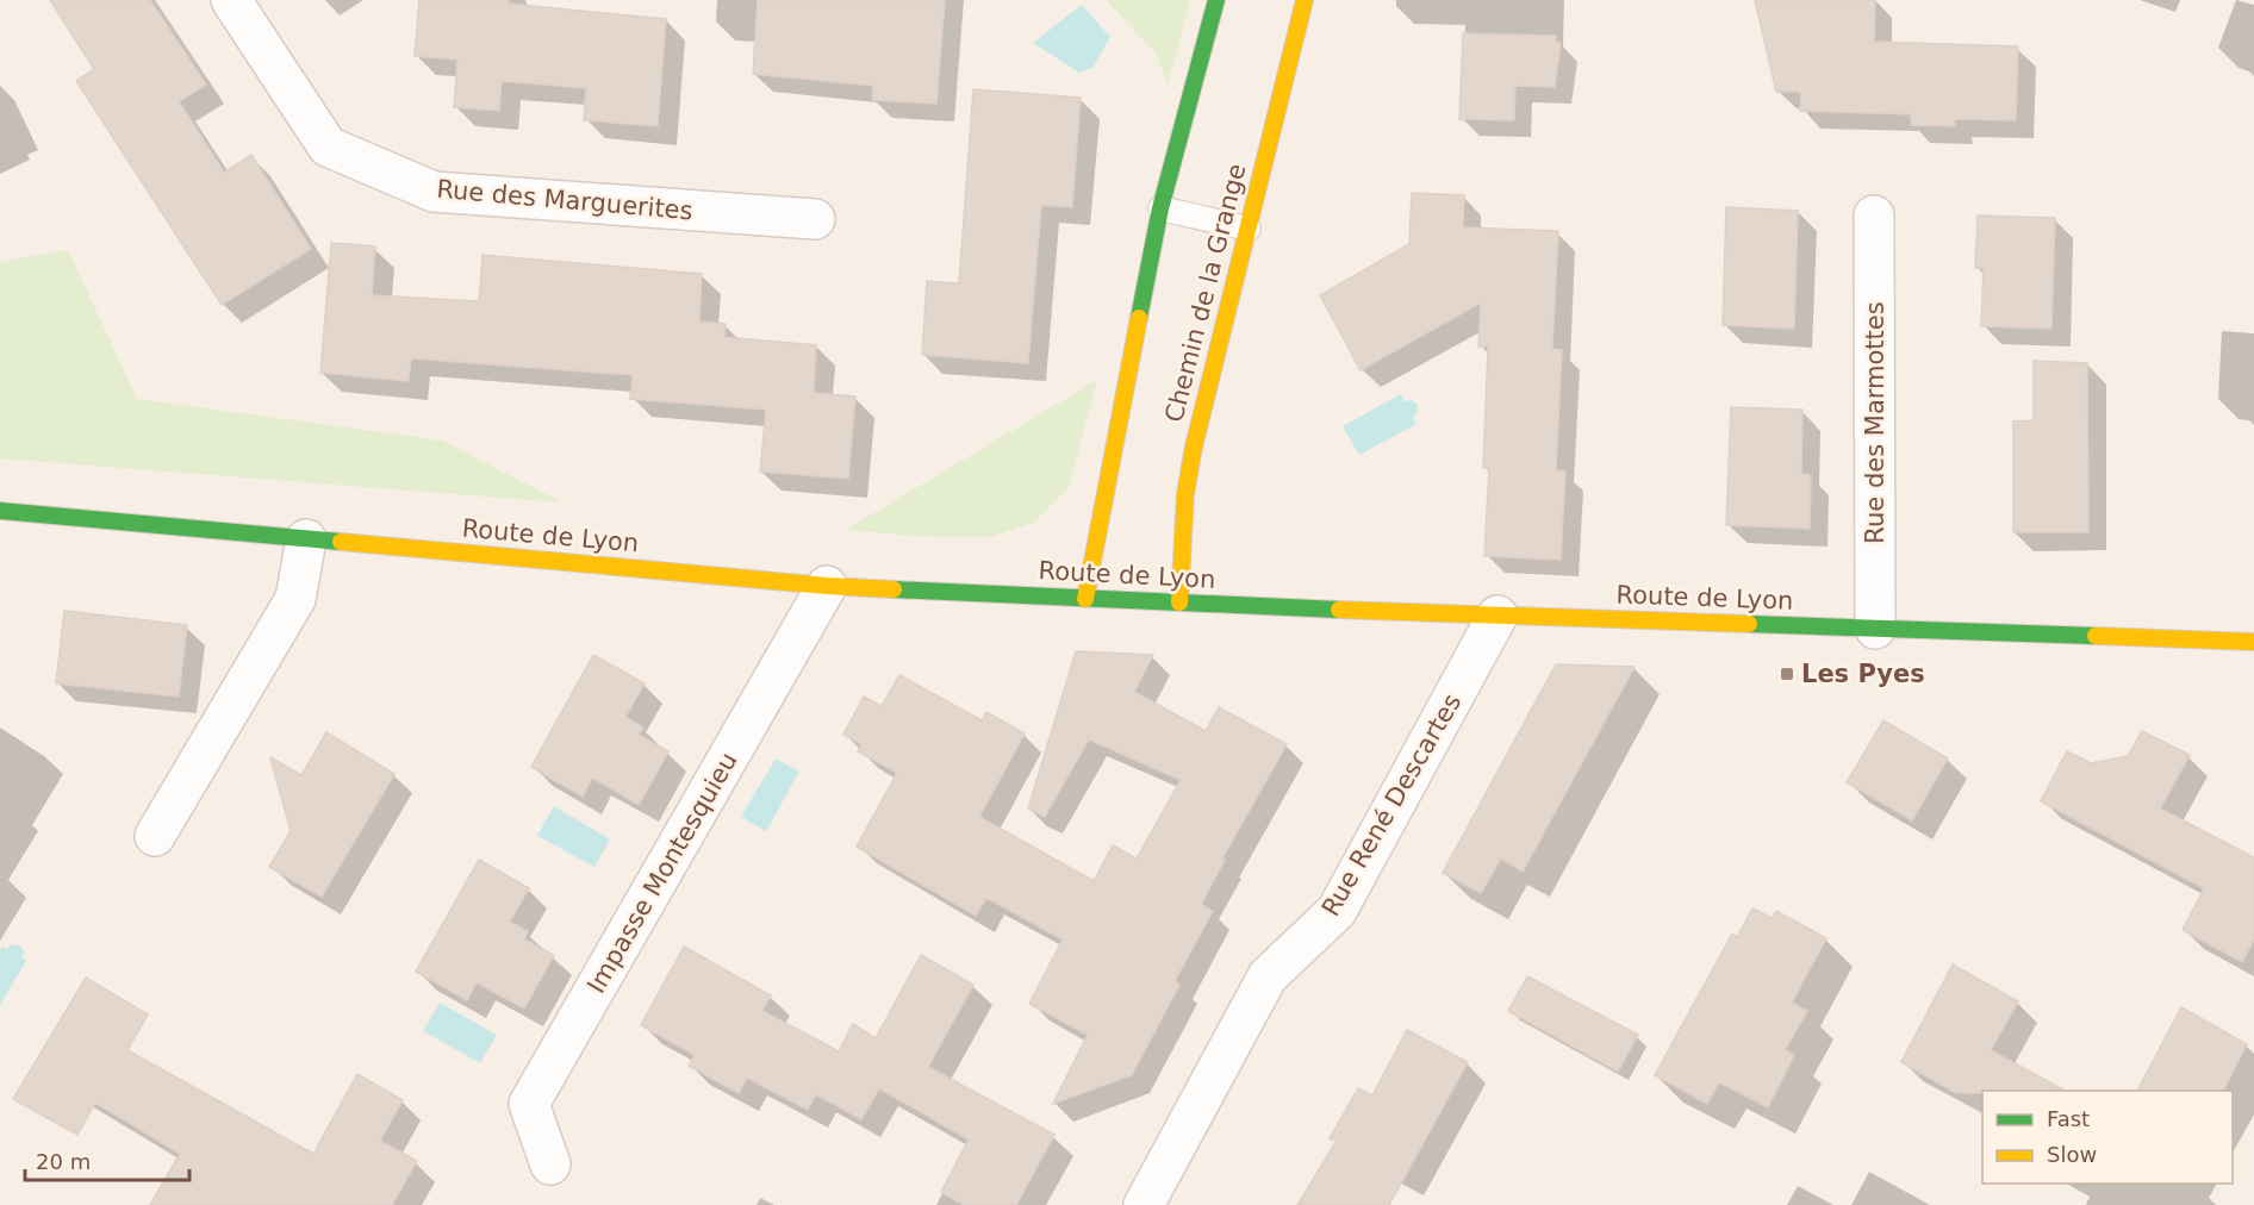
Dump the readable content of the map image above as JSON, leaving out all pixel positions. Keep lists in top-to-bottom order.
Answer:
{
  "streets": {
    "street": [
      "Rue des Marguerites",
      "Chemin de la Grange",
      "Rue des Marmottes",
      "Route de Lyon",
      "Rue René Descartes",
      "Impasse Montesquieu"
    ]
  },
  "crossings": [
    ["Chemin de la Grange", "Route de Lyon"],
    ["Rue des Marmottes", "Route de Lyon"],
    ["Route de Lyon", "Rue René Descartes"],
    ["Route de Lyon", "Impasse Montesquieu"]
  ],
  "places": {
    "transit": ["Les Pyes"]
  },
  "legend": ["Fast", "Slow"],
  "scale_bar": "20 m"
}
